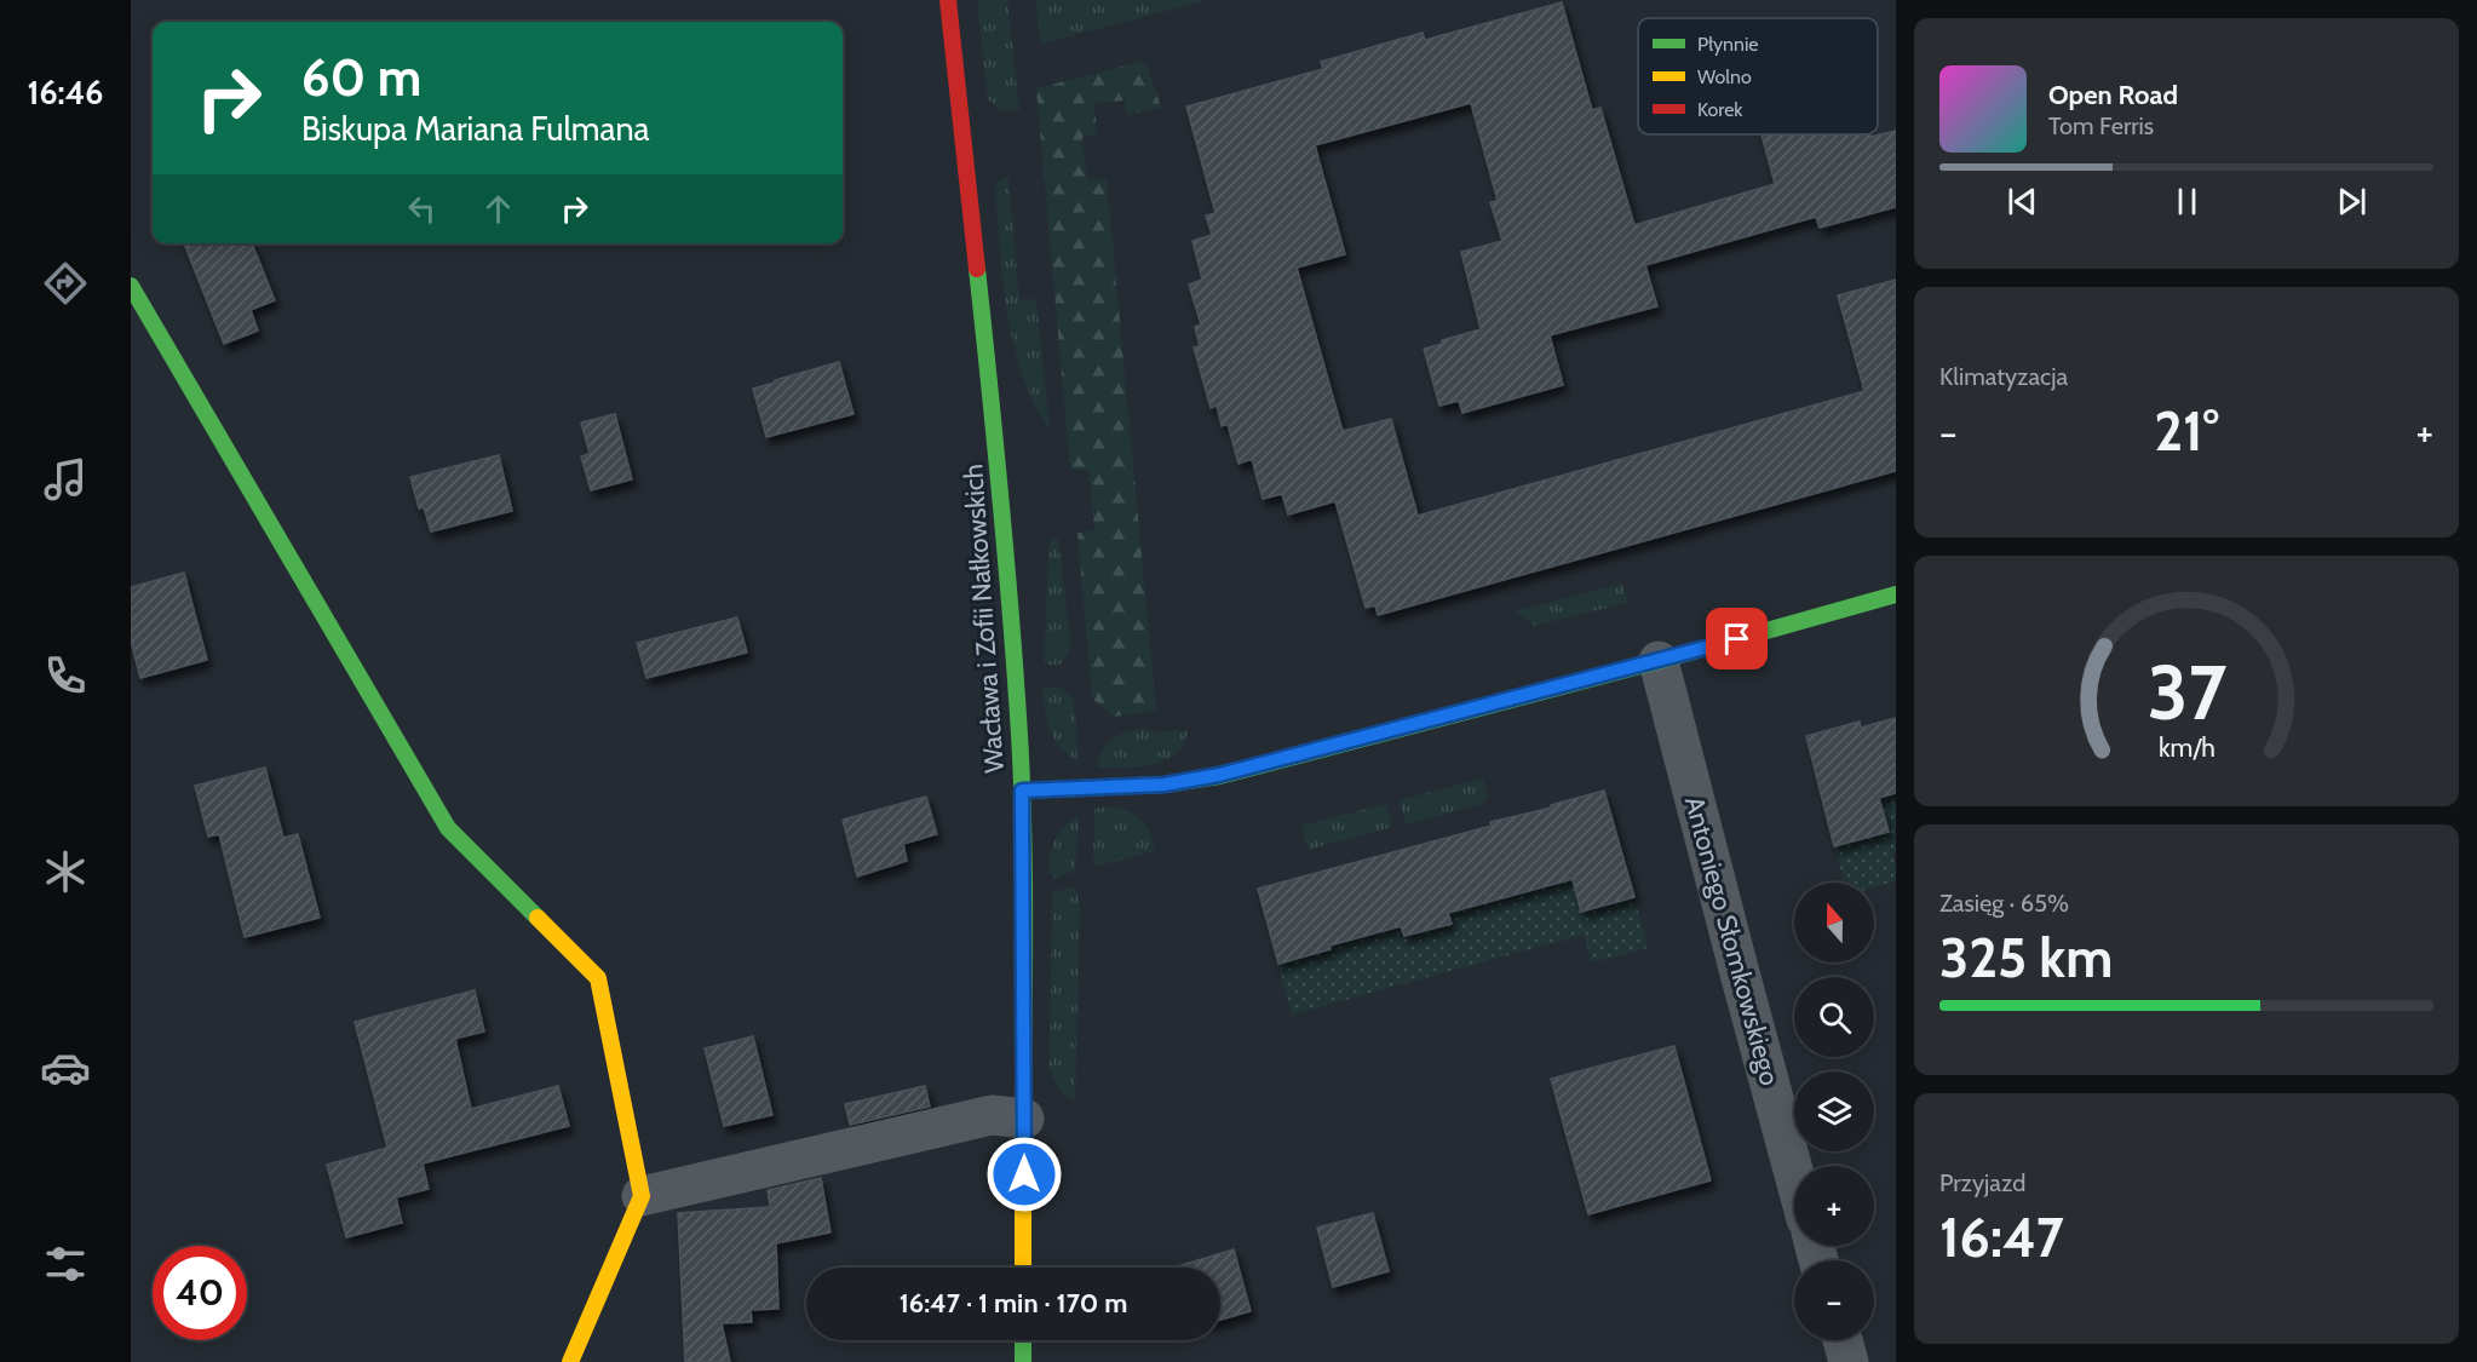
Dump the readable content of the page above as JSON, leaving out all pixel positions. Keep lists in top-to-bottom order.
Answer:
{
  "streets": {
    "street": ["Wacława i Zofii Nałkowskich", "Antoniego Słomkowskiego"]
  },
  "legend": ["Płynnie", "Wolno", "Korek"],
  "north": "top",
  "page": {
    "tabs": "16:46",
    "turn": ["60 m", "Biskupa Mariana Fulmana"],
    "song": ["Open Road", "Tom Ferris"],
    "tile": [
      "Klimatyzacja",
      ["Zasięg · 65%", "325 km"],
      ["Przyjazd", "16:47"]
    ],
    "heat": ["−", "21°", "+"],
    "map_buttons": ["+", "−"],
    "limit": "40",
    "trip": "16:47 · 1 min · 170 m",
    "gauge": ["37", "km/h"]
  }
}
